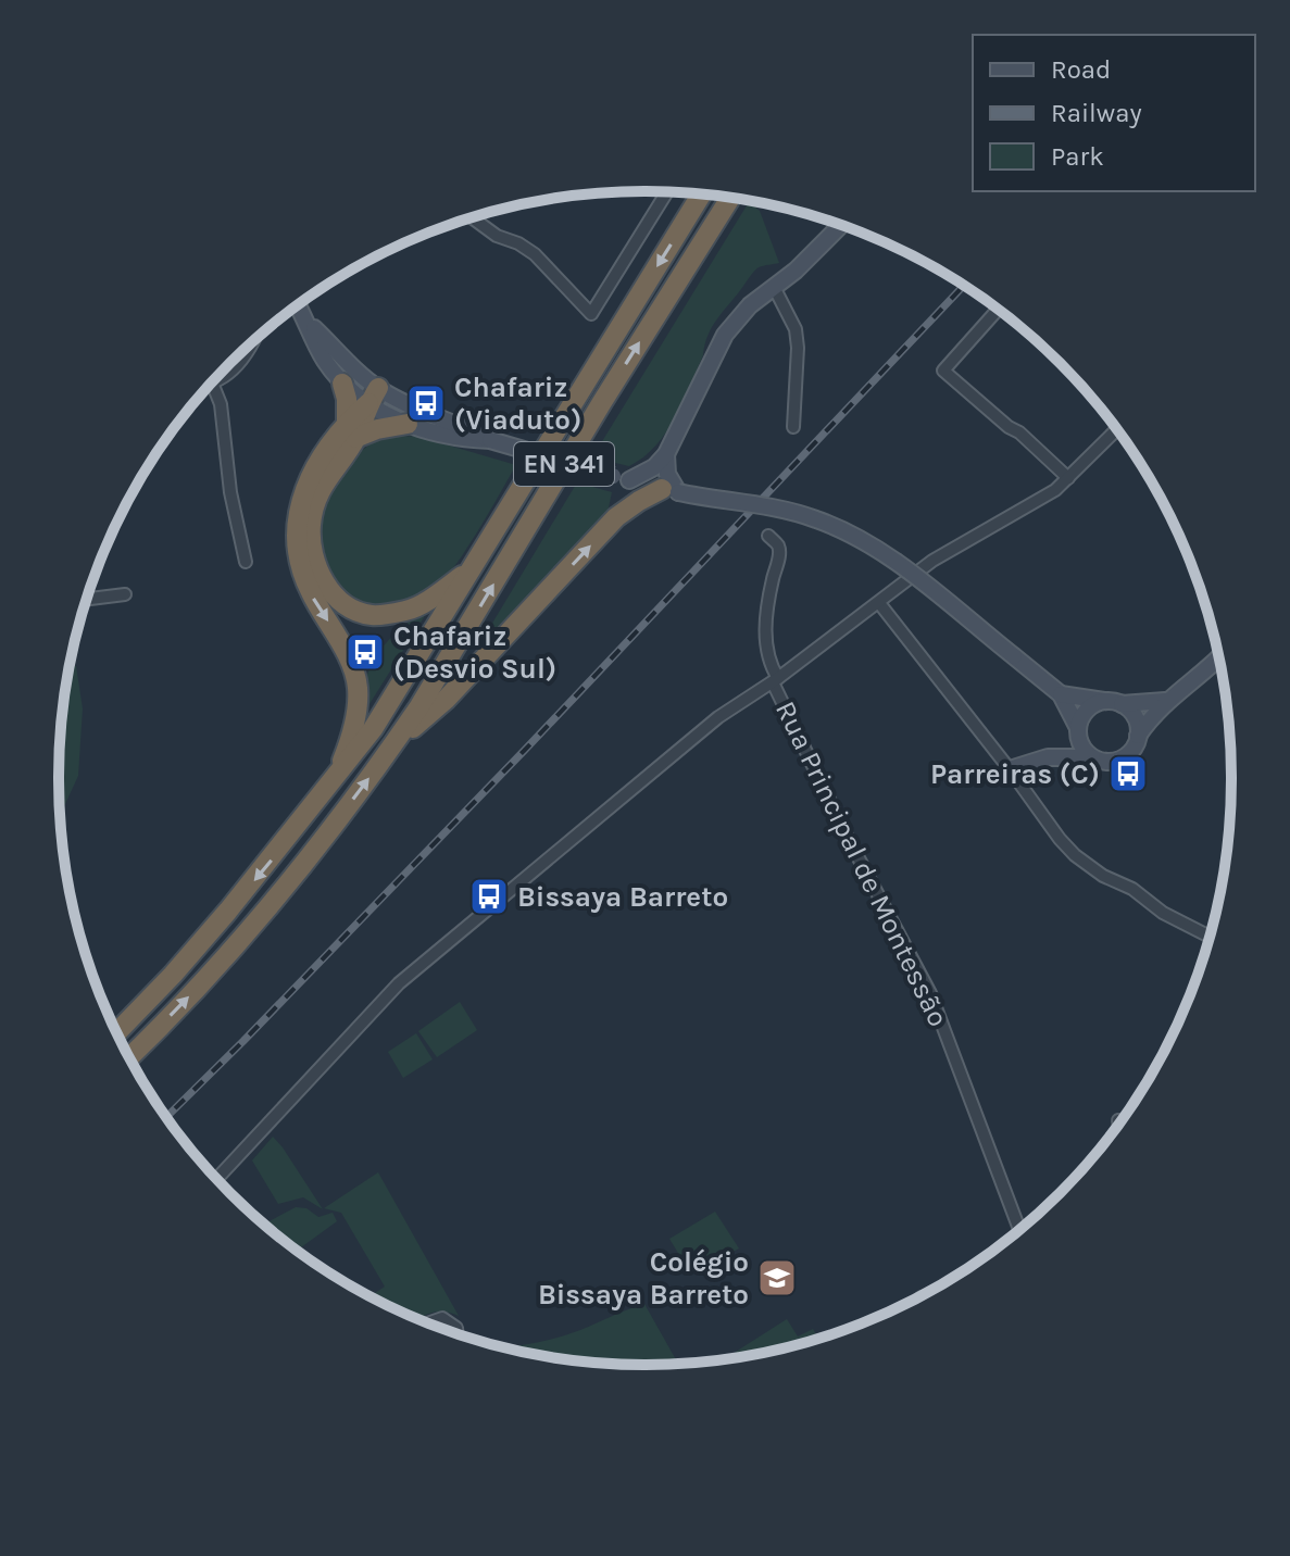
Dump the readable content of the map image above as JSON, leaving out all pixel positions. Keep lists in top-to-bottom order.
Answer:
{
  "streets": {
    "highway": ["EN 341"],
    "street": ["Rua Principal de Montessão"]
  },
  "places": {
    "bus stop": [
      "Chafariz (Viaduto)",
      "Chafariz (Desvio Sul)",
      "Parreiras (C)",
      "Bissaya Barreto"
    ],
    "school or university": ["Colégio Bissaya Barreto"]
  },
  "legend": ["Road", "Railway", "Park"]
}
